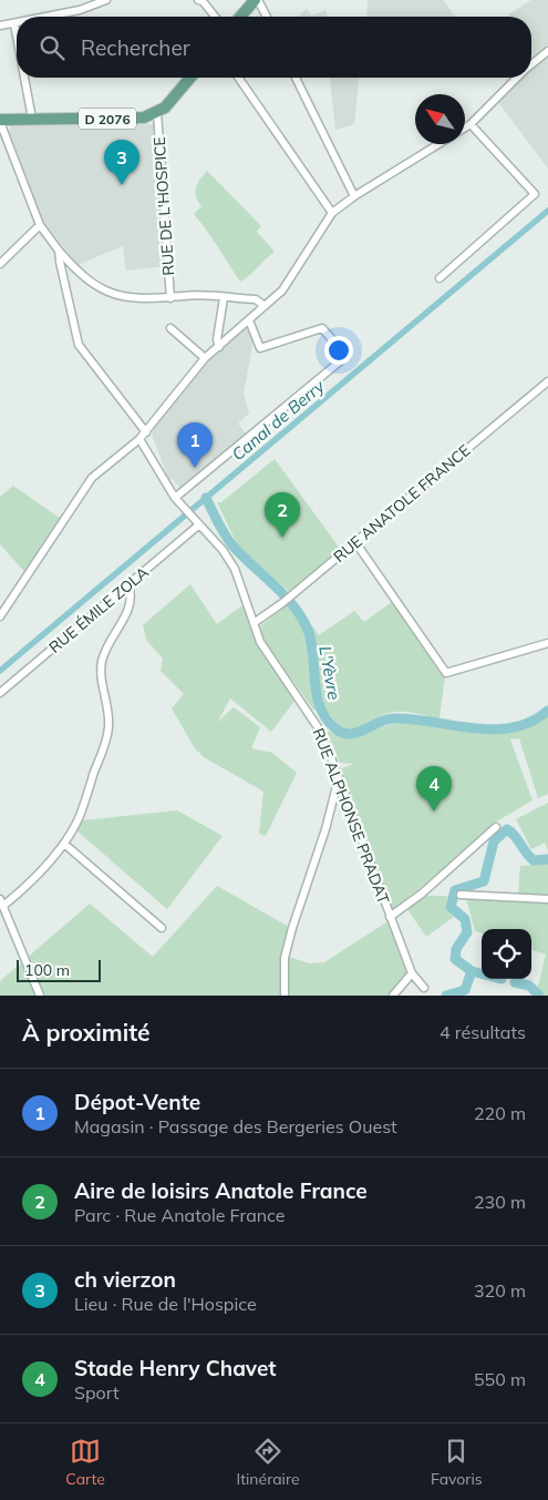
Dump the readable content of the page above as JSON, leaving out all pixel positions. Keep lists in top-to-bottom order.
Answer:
{
  "streets": {
    "main road": ["D 2076"],
    "street": [
      "RUE DE L'HOSPICE",
      "RUE ANATOLE FRANCE",
      "RUE ÉMILE ZOLA",
      "RUE ALPHONSE PRADAT"
    ]
  },
  "crossings": [
    ["D 2076", "RUE DE L'HOSPICE"],
    ["RUE ANATOLE FRANCE", "RUE ALPHONSE PRADAT"],
    ["RUE ÉMILE ZOLA", "RUE ALPHONSE PRADAT"]
  ],
  "water": ["Canal de Berry", "L'Yèvre"],
  "scale_bar": "100 m",
  "north": "top left",
  "page": {
    "search": "Rechercher",
    "pins": [
      "3",
      "1",
      "2",
      "4"
    ],
    "scale": "100 m",
    "heading": ["À proximité", "4 résultats"],
    "list": [
      {
        "mark": "1",
        "name": "Dépot-Vente",
        "note": "Magasin · Passage des Bergeries Ouest",
        "value": "220 m"
      },
      {
        "mark": "2",
        "name": "Aire de loisirs Anatole France",
        "note": "Parc · Rue Anatole France",
        "value": "230 m"
      },
      {
        "mark": "3",
        "name": "ch vierzon",
        "note": "Lieu · Rue de l'Hospice",
        "value": "320 m"
      },
      {
        "mark": "4",
        "name": "Stade Henry Chavet",
        "note": "Sport",
        "value": "550 m"
      }
    ],
    "nav": ["Carte", "Itinéraire", "Favoris"]
  }
}
